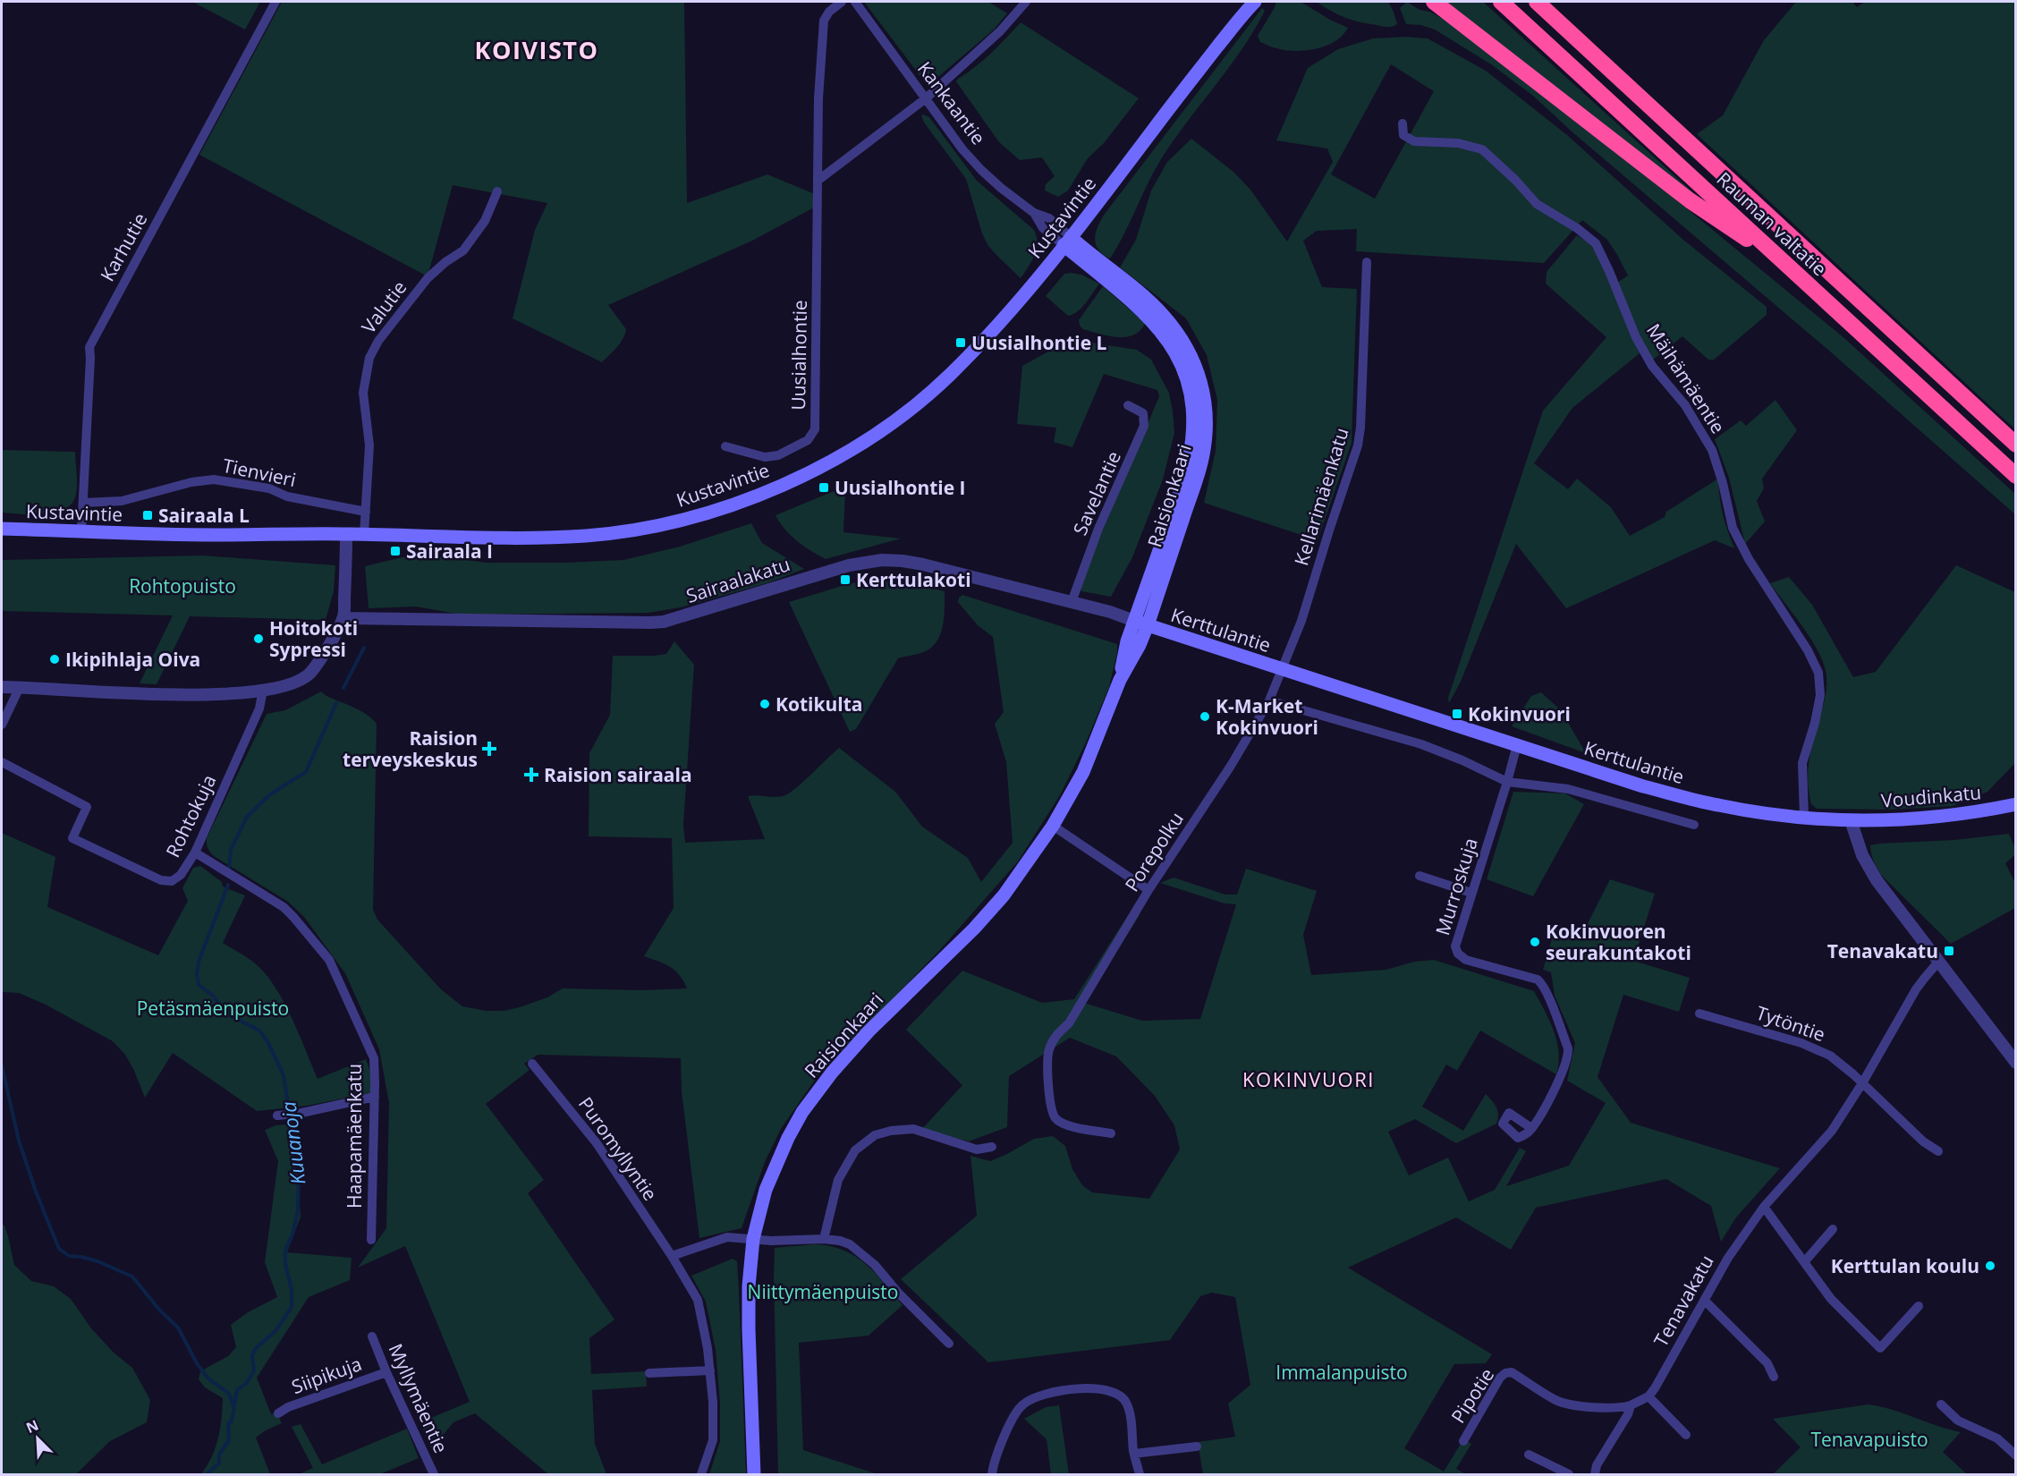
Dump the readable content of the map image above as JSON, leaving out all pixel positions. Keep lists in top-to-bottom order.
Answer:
{
  "streets": {
    "highway": ["Rauman valtatie"],
    "main road": [
      "Kustavintie",
      "Raisionkaari",
      "Kerttulantie",
      "Voudinkatu"
    ],
    "street": [
      "Kankaantie",
      "Karhutie",
      "Valutie",
      "Uusialhontie",
      "Mäihämäentie",
      "Tienvieri",
      "Savelantie",
      "Kellarimäenkatu",
      "Sairaalakatu",
      "Rohtokuja",
      "Porepolku",
      "Murroskuja",
      "Tytöntie",
      "Haapamäenkatu",
      "Puromyllyntie",
      "Tenavakatu",
      "Siipikuja",
      "Pipotie",
      "Myllymäentie"
    ]
  },
  "crossings": [
    ["Kankaantie", "Kustavintie"],
    ["Kankaantie", "Raisionkaari"],
    ["Kustavintie", "Karhutie"],
    ["Kustavintie", "Valutie"],
    ["Kustavintie", "Raisionkaari"],
    ["Karhutie", "Tienvieri"],
    ["Valutie", "Tienvieri"],
    ["Mäihämäentie", "Kerttulantie"],
    ["Savelantie", "Sairaalakatu"],
    ["Raisionkaari", "Sairaalakatu"],
    ["Raisionkaari", "Kerttulantie"],
    ["Kellarimäenkatu", "Kerttulantie"],
    ["Kellarimäenkatu", "Porepolku"],
    ["Sairaalakatu", "Kerttulantie"],
    ["Kerttulantie", "Voudinkatu"],
    ["Kerttulantie", "Murroskuja"],
    ["Rohtokuja", "Haapamäenkatu"],
    ["Tytöntie", "Tenavakatu"],
    ["Siipikuja", "Myllymäentie"]
  ],
  "districts": ["KOIVISTO", "KOKINVUORI"],
  "water": ["Kuuanoja"],
  "parks": [
    "Rohtopuisto",
    "Petäsmäenpuisto",
    "Niittymäenpuisto",
    "Immalanpuisto",
    "Tenavapuisto"
  ],
  "places": {
    "transit": [
      "Uusialhontie L",
      "Uusialhontie I",
      "Sairaala L",
      "Sairaala I",
      "Kerttulakoti",
      "Kokinvuori",
      "Tenavakatu"
    ],
    "other": [
      "Hoitokoti Sypressi",
      "Ikipihlaja Oiva",
      "Kotikulta",
      "K-Market Kokinvuori",
      "Kokinvuoren seurakuntakoti",
      "Kerttulan koulu"
    ],
    "health": ["Raision terveyskeskus", "Raision sairaala"]
  },
  "north": "top left"
}
